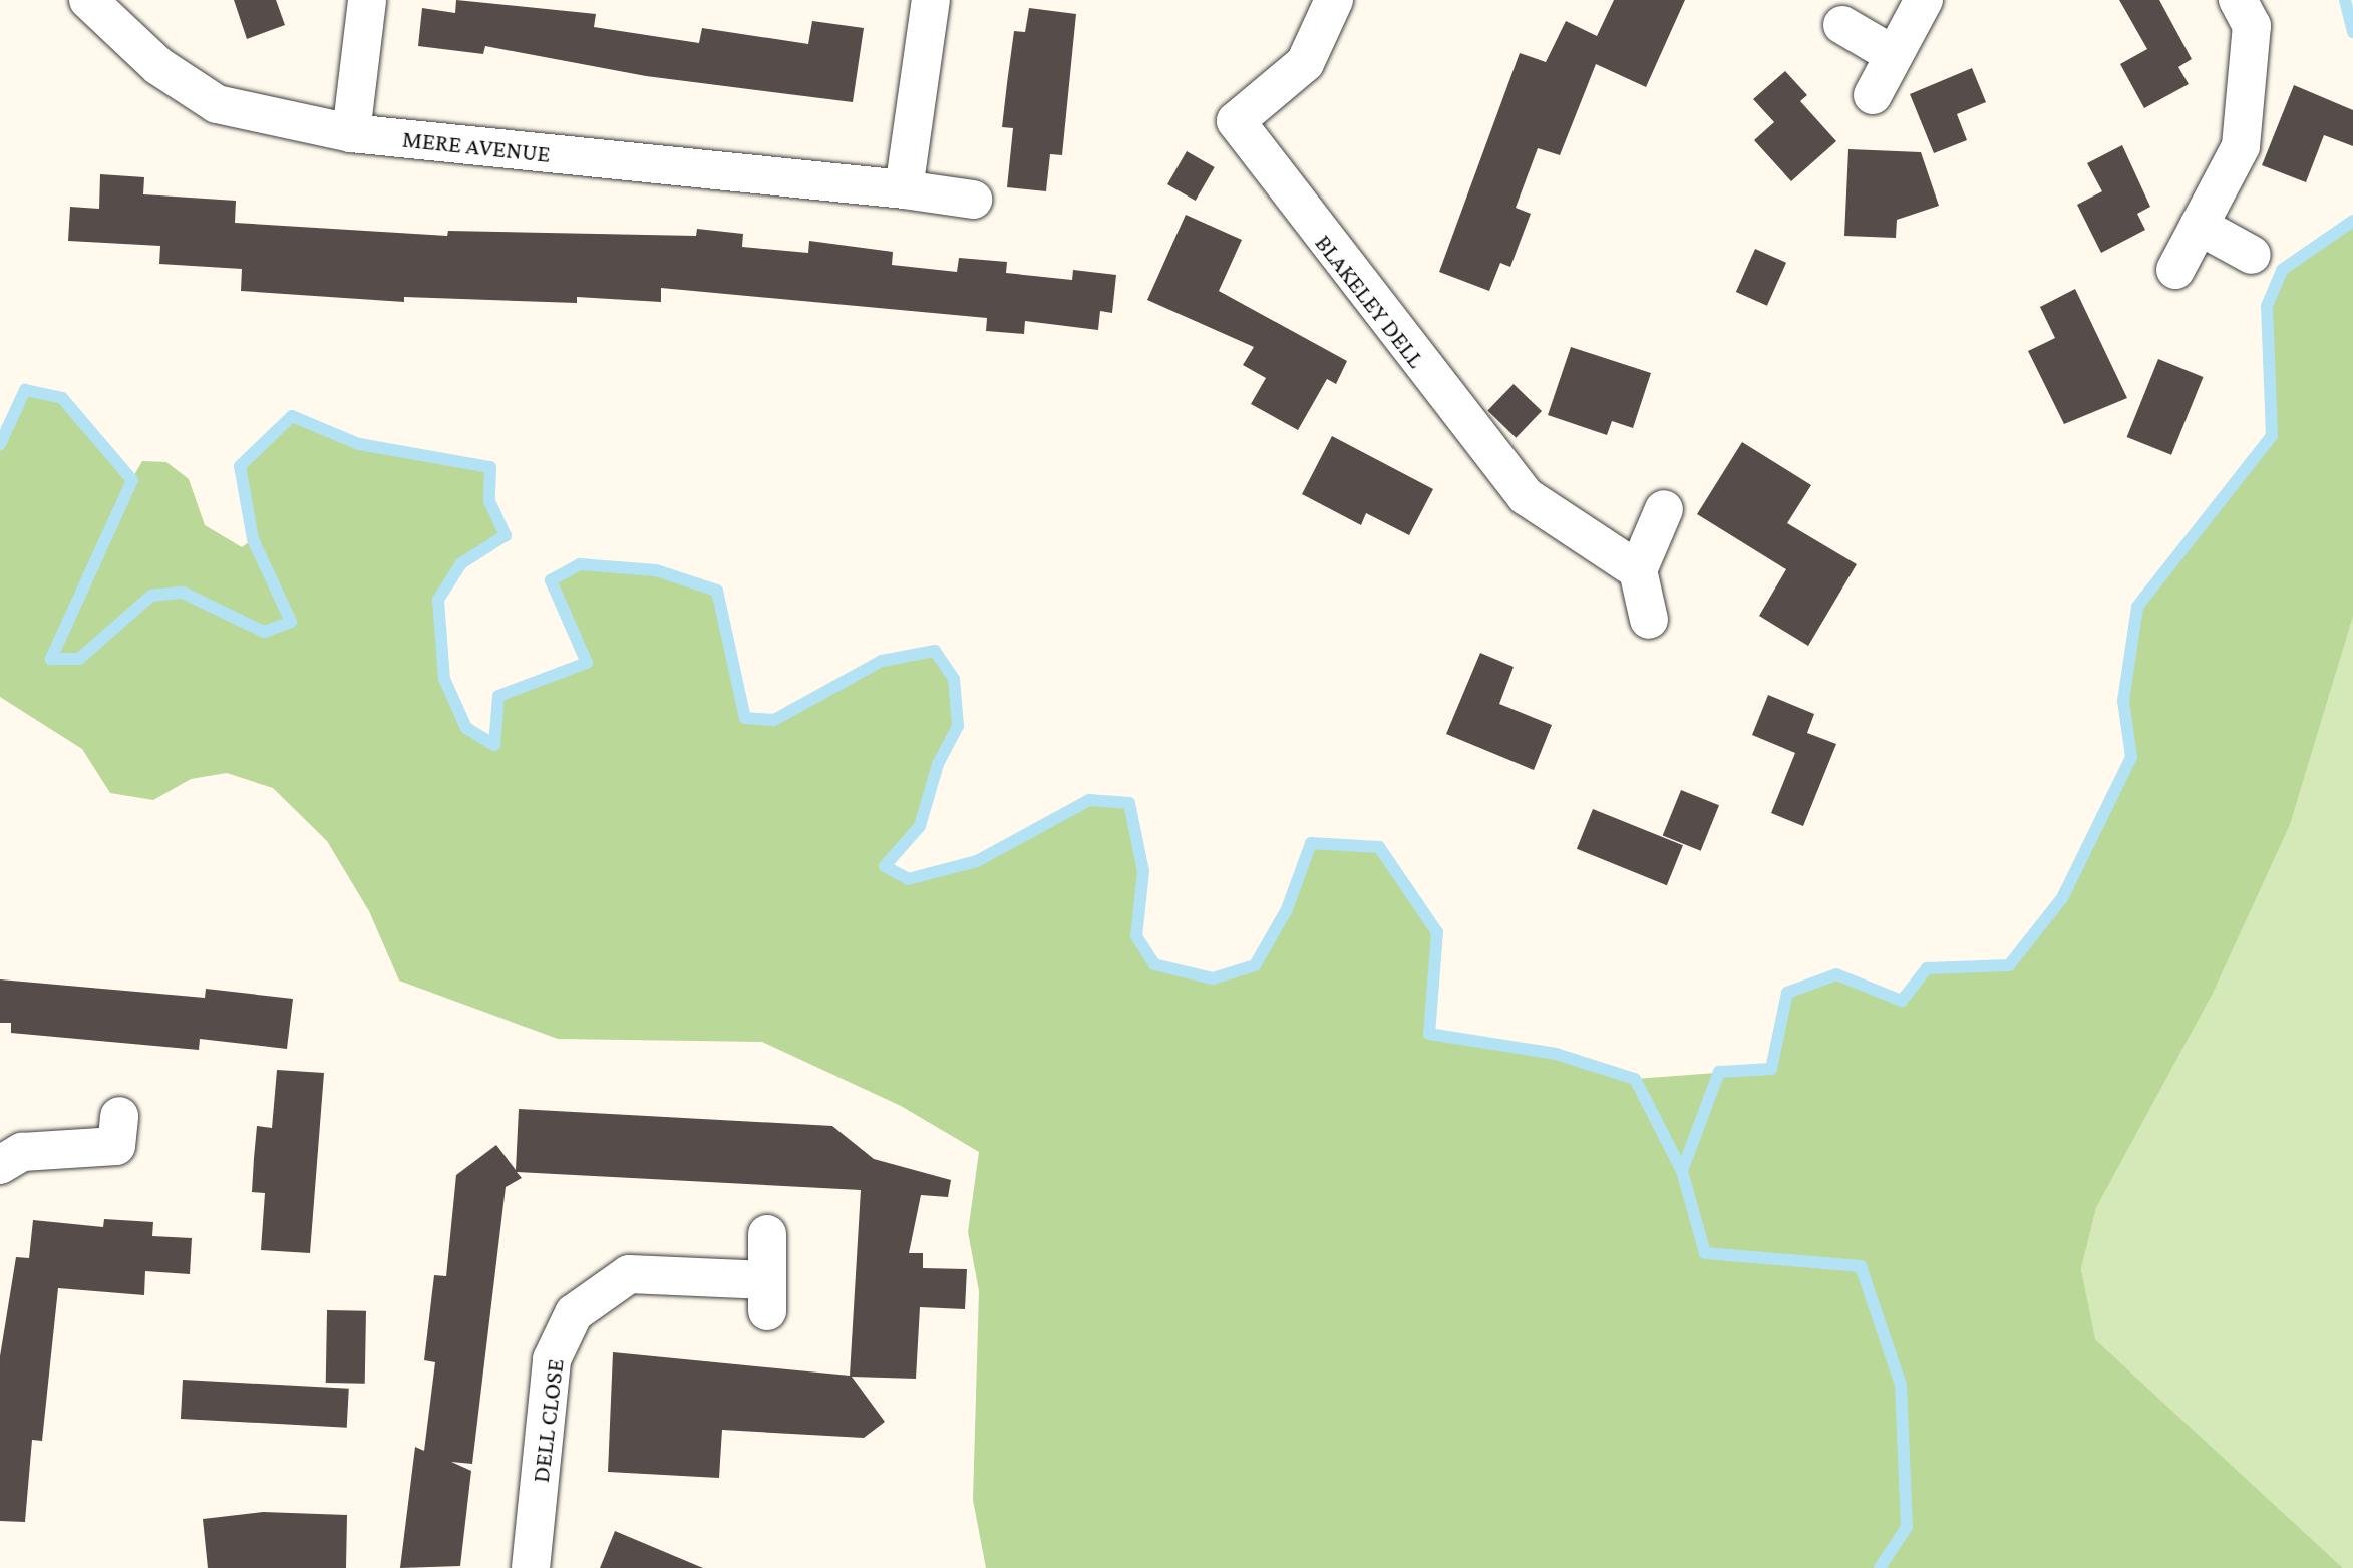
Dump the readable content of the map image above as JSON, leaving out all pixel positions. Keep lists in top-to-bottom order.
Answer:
{
  "streets": {
    "street": ["MERE AVENUE", "BLAKELEY DELL", "DELL CLOSE"]
  }
}
